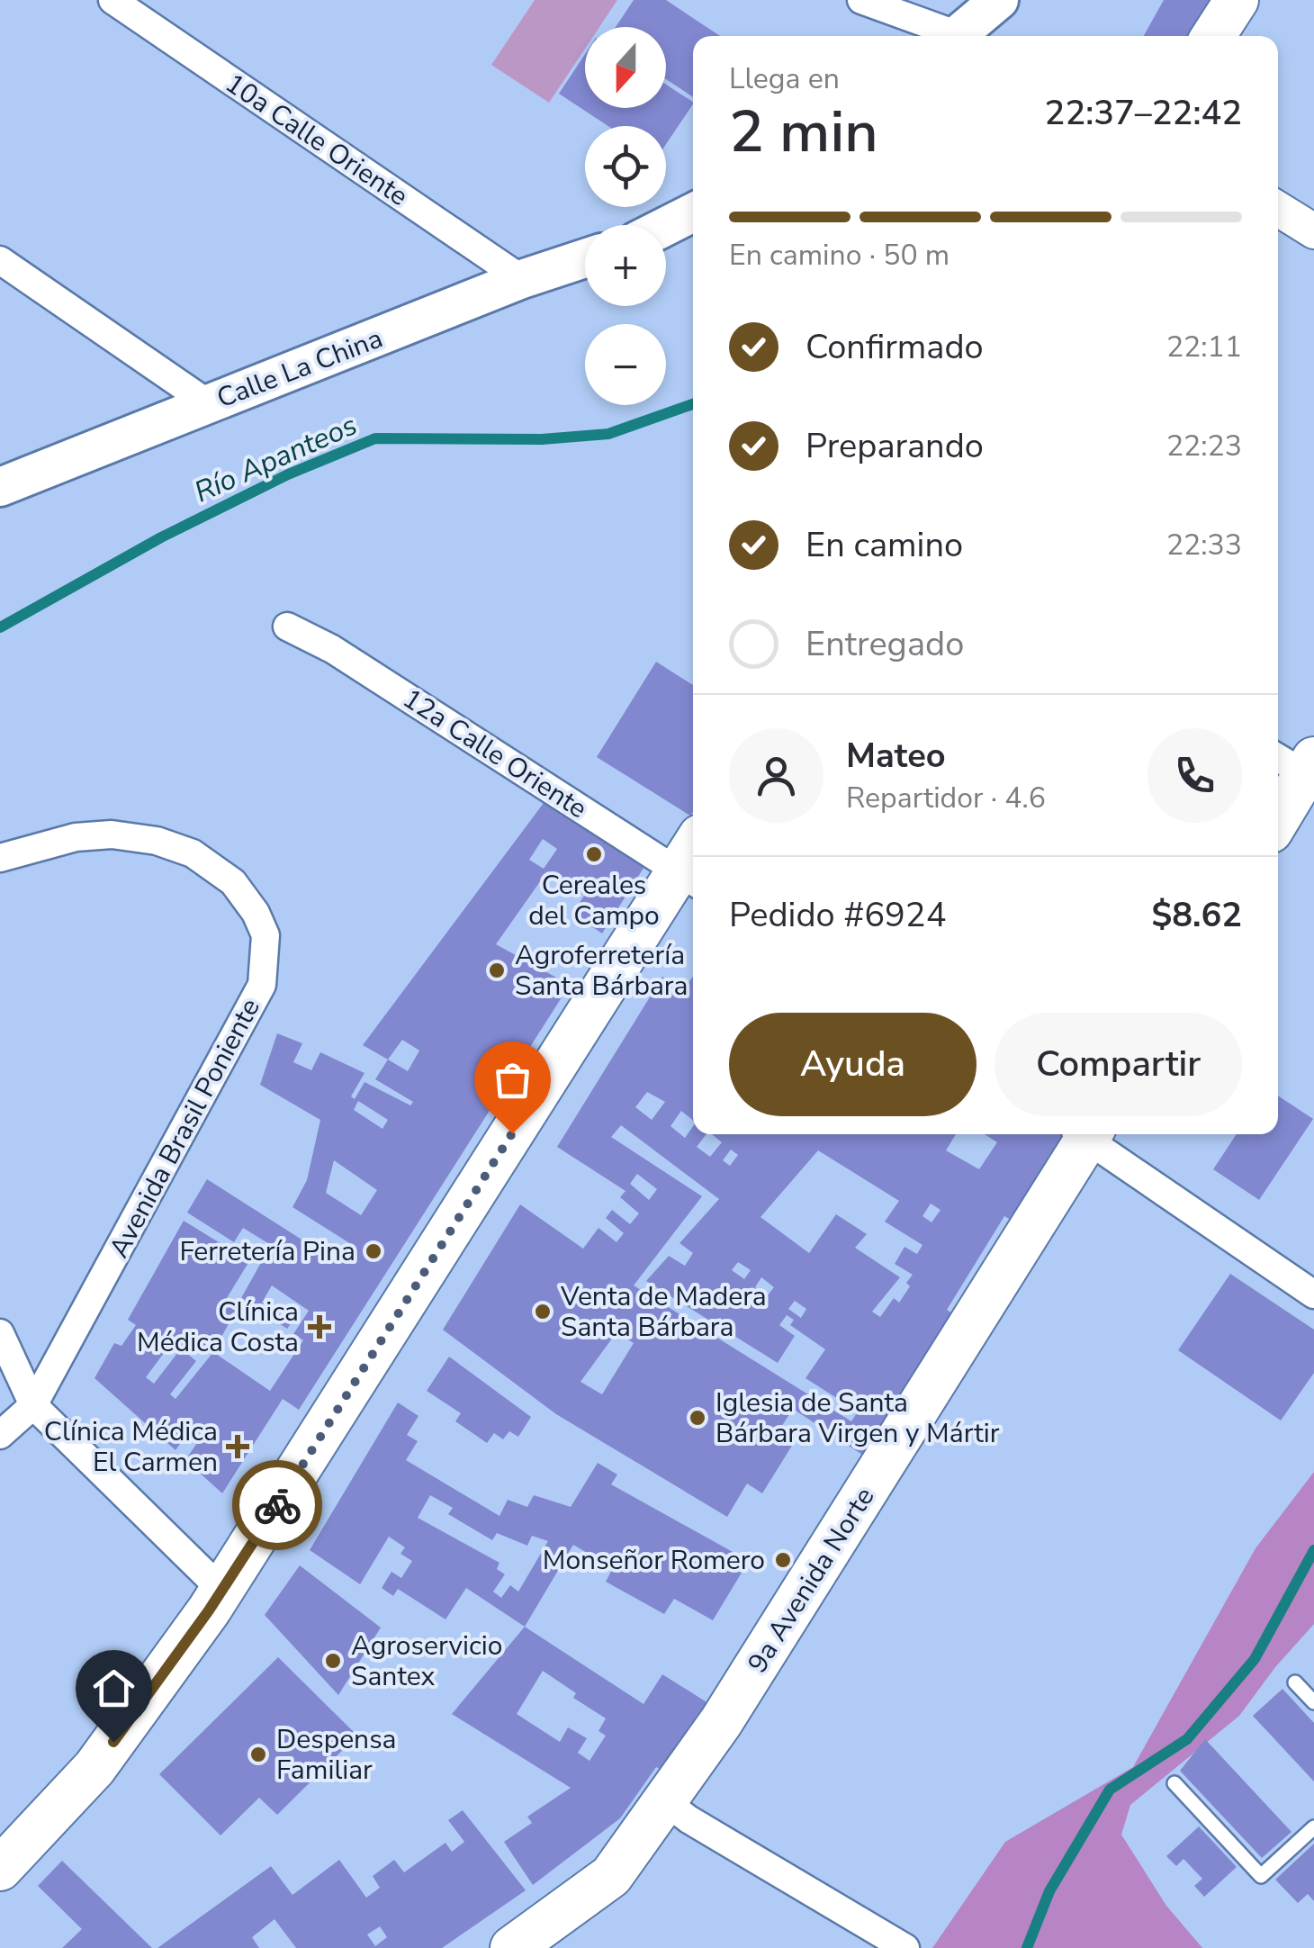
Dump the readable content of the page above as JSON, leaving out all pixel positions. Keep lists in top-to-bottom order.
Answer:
{
  "streets": {
    "main road": ["Calle La China", "9a Avenida Norte"],
    "street": ["10a Calle Oriente", "12a Calle Oriente", "Avenida Brasil Poniente"]
  },
  "crossings": [
    ["10a Calle Oriente", "Calle La China"]
  ],
  "water": ["Río Apanteos"],
  "places": {
    "other": [
      "Cereales del Campo",
      "Agroferretería Santa Bárbara",
      "Ferretería Pina",
      "Venta de Madera Santa Bárbara",
      "Iglesia de Santa Bárbara Virgen y Mártir",
      "Monseñor Romero",
      "Agroservicio Santex",
      "Despensa Familiar"
    ],
    "health": ["Clínica Médica Costa", "Clínica Médica El Carmen"]
  },
  "north": "bottom",
  "page": {
    "map_buttons": ["+", "−"],
    "heading": ["2 min", "Llega en", "22:37–22:42"],
    "panel": [
      "Mateo",
      "Repartidor · 4.6",
      "Pedido #6924",
      "$8.62"
    ],
    "bar": "En camino · 50 m",
    "list": [
      ["Confirmado", "22:11"],
      ["Preparando", "22:23"],
      ["En camino", "22:33"],
      "Entregado"
    ],
    "buttons": ["Ayuda", "Compartir"]
  }
}
